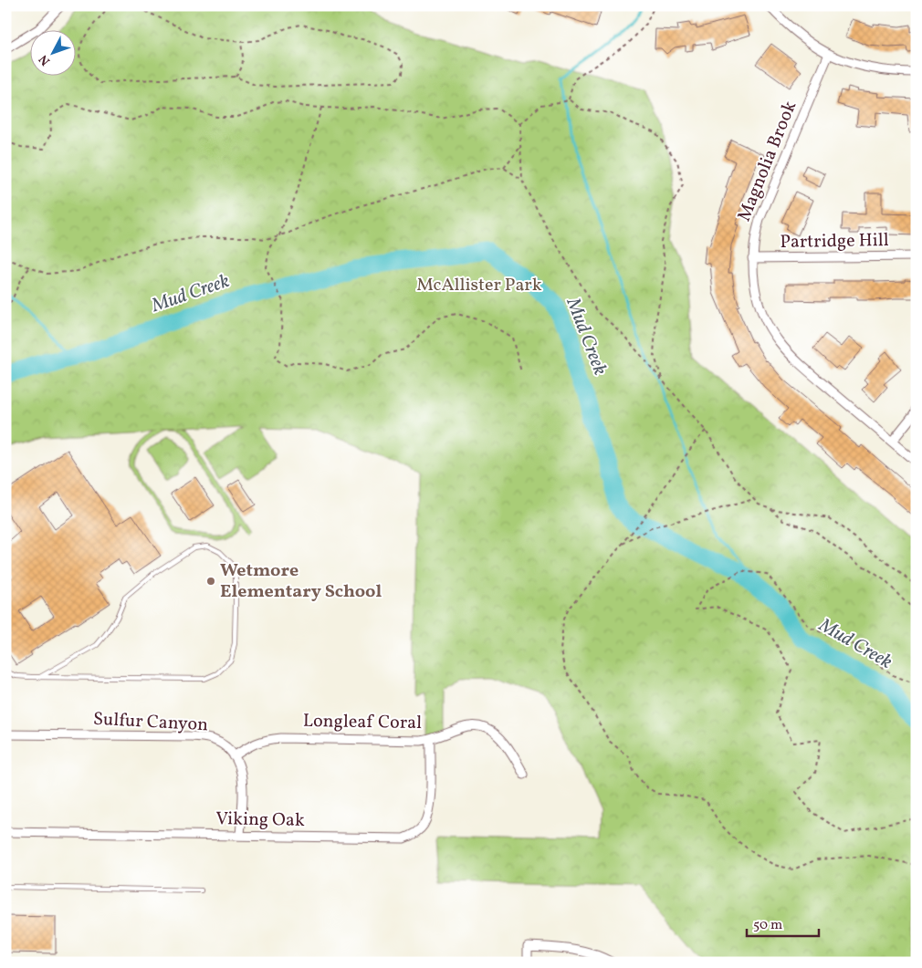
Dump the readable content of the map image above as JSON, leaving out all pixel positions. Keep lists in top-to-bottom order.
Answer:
{
  "streets": {
    "street": [
      "Magnolia Brook",
      "Partridge Hill",
      "Sulfur Canyon",
      "Longleaf Coral",
      "Viking Oak"
    ]
  },
  "crossings": [
    ["Magnolia Brook", "Partridge Hill"],
    ["Sulfur Canyon", "Longleaf Coral"],
    ["Sulfur Canyon", "Viking Oak"],
    ["Longleaf Coral", "Viking Oak"]
  ],
  "water": ["Mud Creek"],
  "parks": ["McAllister Park"],
  "places": ["Wetmore Elementary School"],
  "scale_bar": "50 m",
  "north": "bottom left"
}
